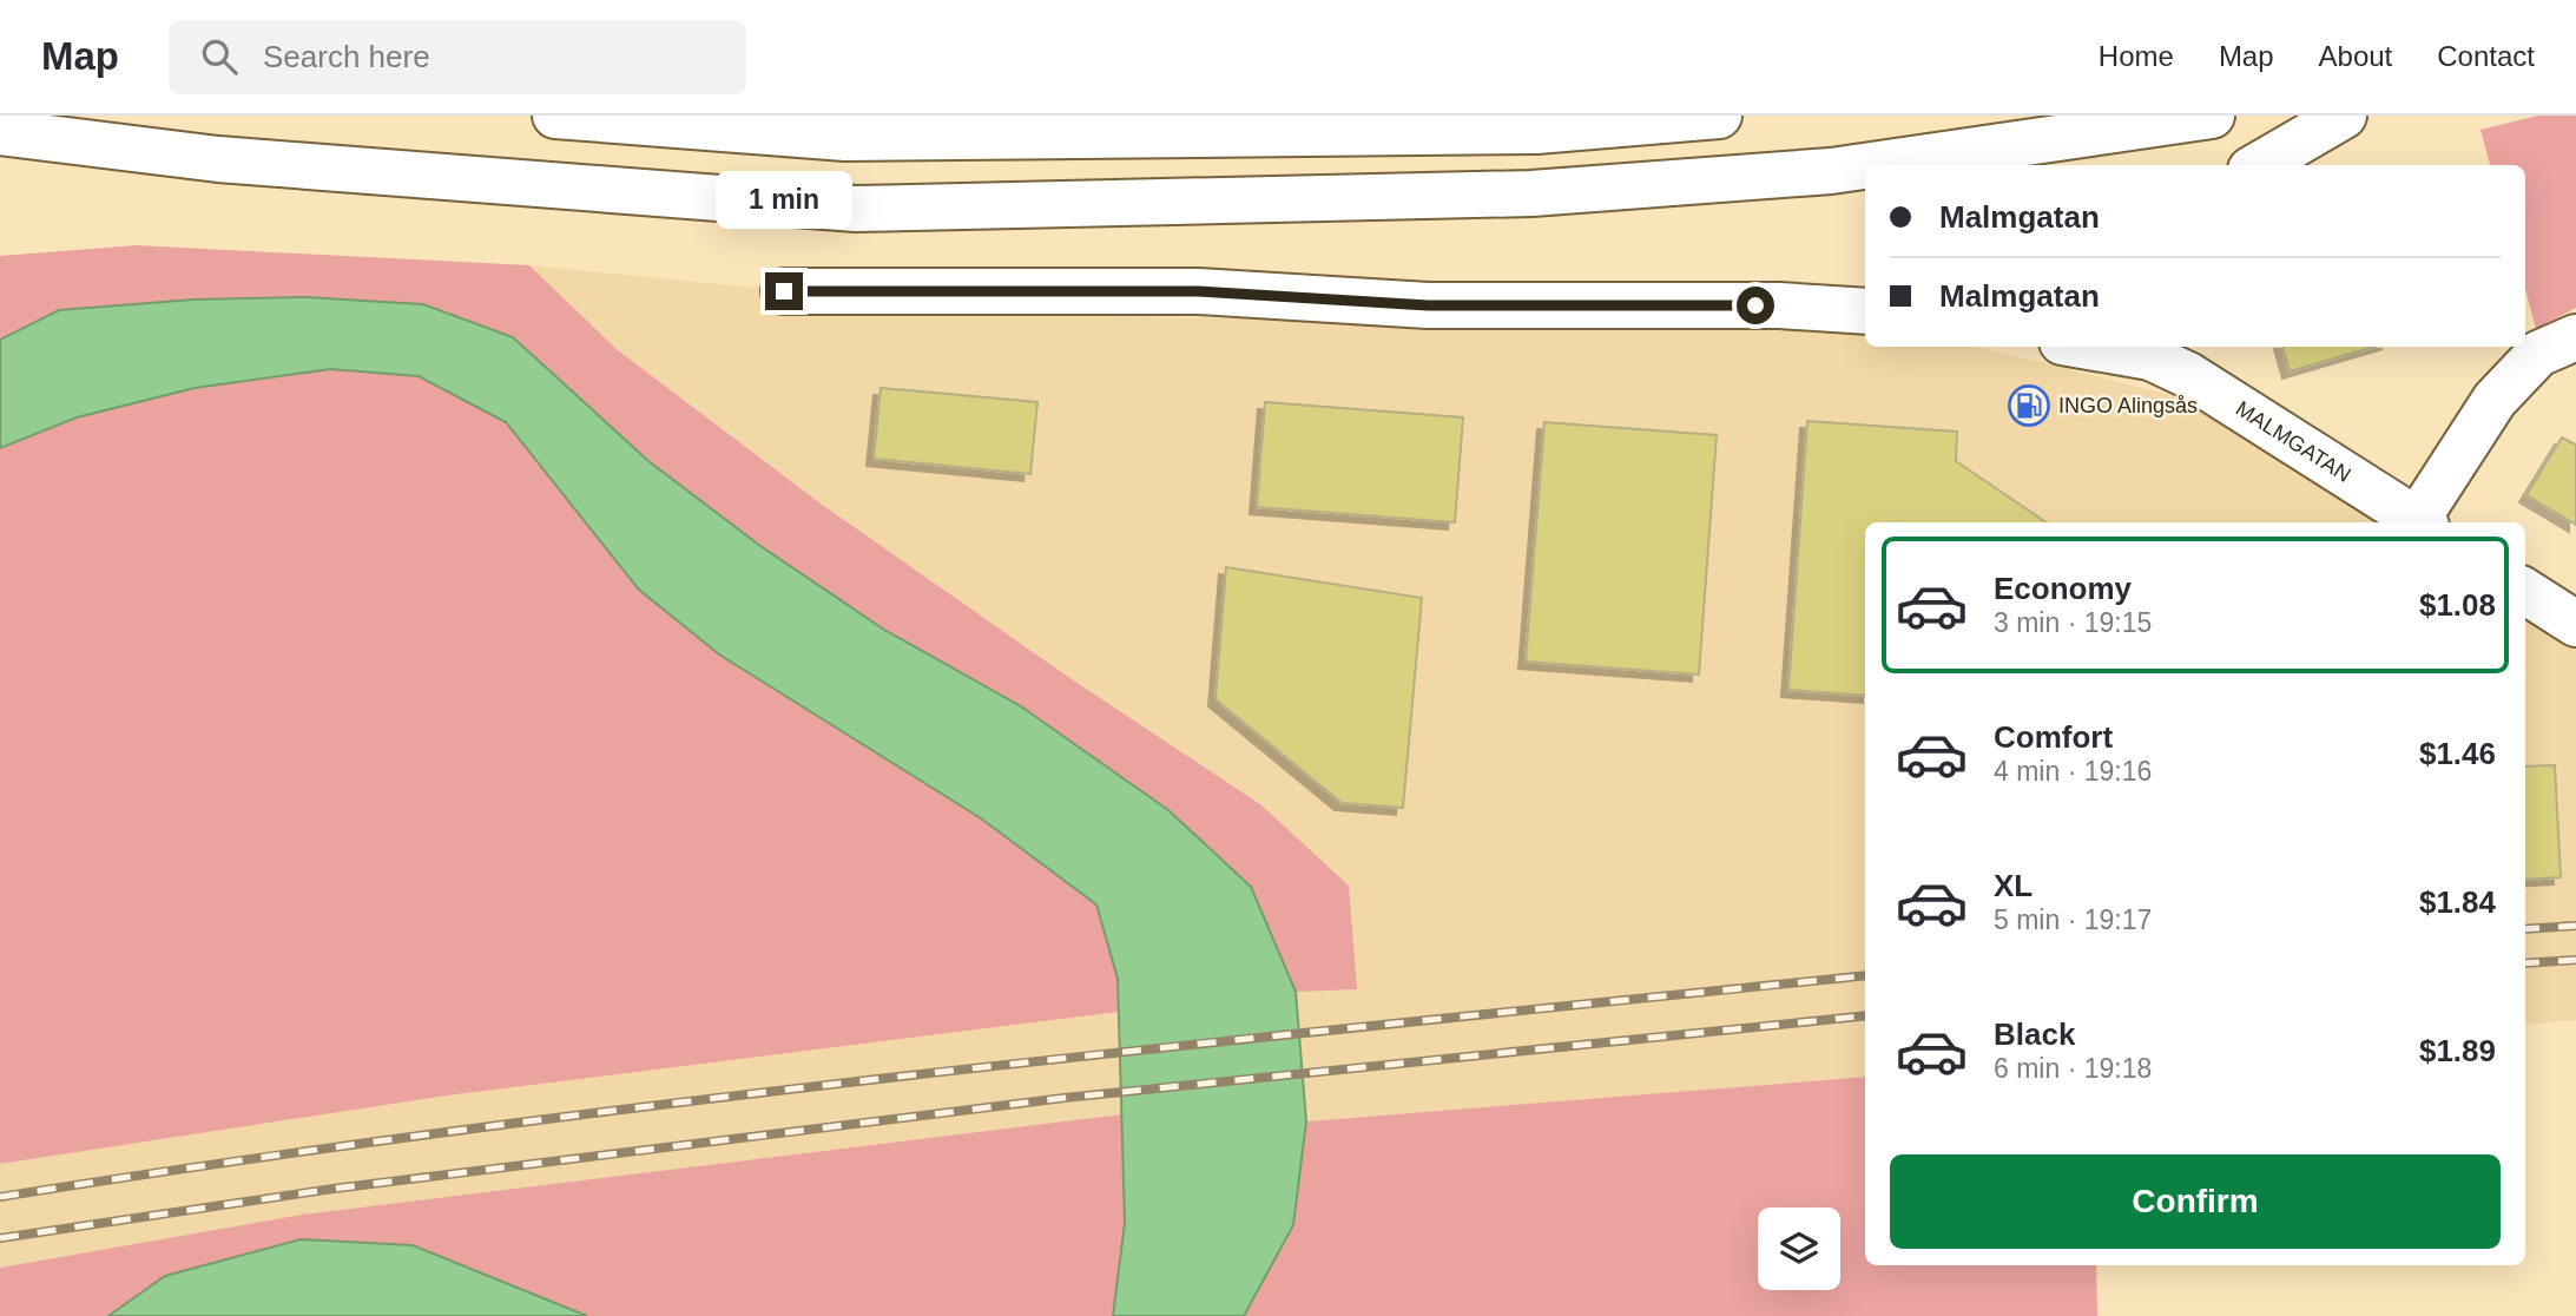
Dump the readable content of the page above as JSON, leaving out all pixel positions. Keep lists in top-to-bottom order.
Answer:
{
  "streets": {
    "main road": ["MALMGATAN"]
  },
  "places": {
    "fuel station": ["INGO Alingsås"]
  },
  "page": {
    "header": "Map",
    "search": "Search here",
    "nav": [
      "Home",
      "Map",
      "About",
      "Contact"
    ],
    "banner": ["Malmgatan", "Malmgatan"],
    "bubble": "1 min",
    "list": [
      {
        "name": "Economy",
        "note": "3 min · 19:15",
        "value": "$1.08"
      },
      {
        "name": "Comfort",
        "note": "4 min · 19:16",
        "value": "$1.46"
      },
      {
        "name": "XL",
        "note": "5 min · 19:17",
        "value": "$1.84"
      },
      {
        "name": "Black",
        "note": "6 min · 19:18",
        "value": "$1.89"
      }
    ],
    "buttons": "Confirm"
  }
}
